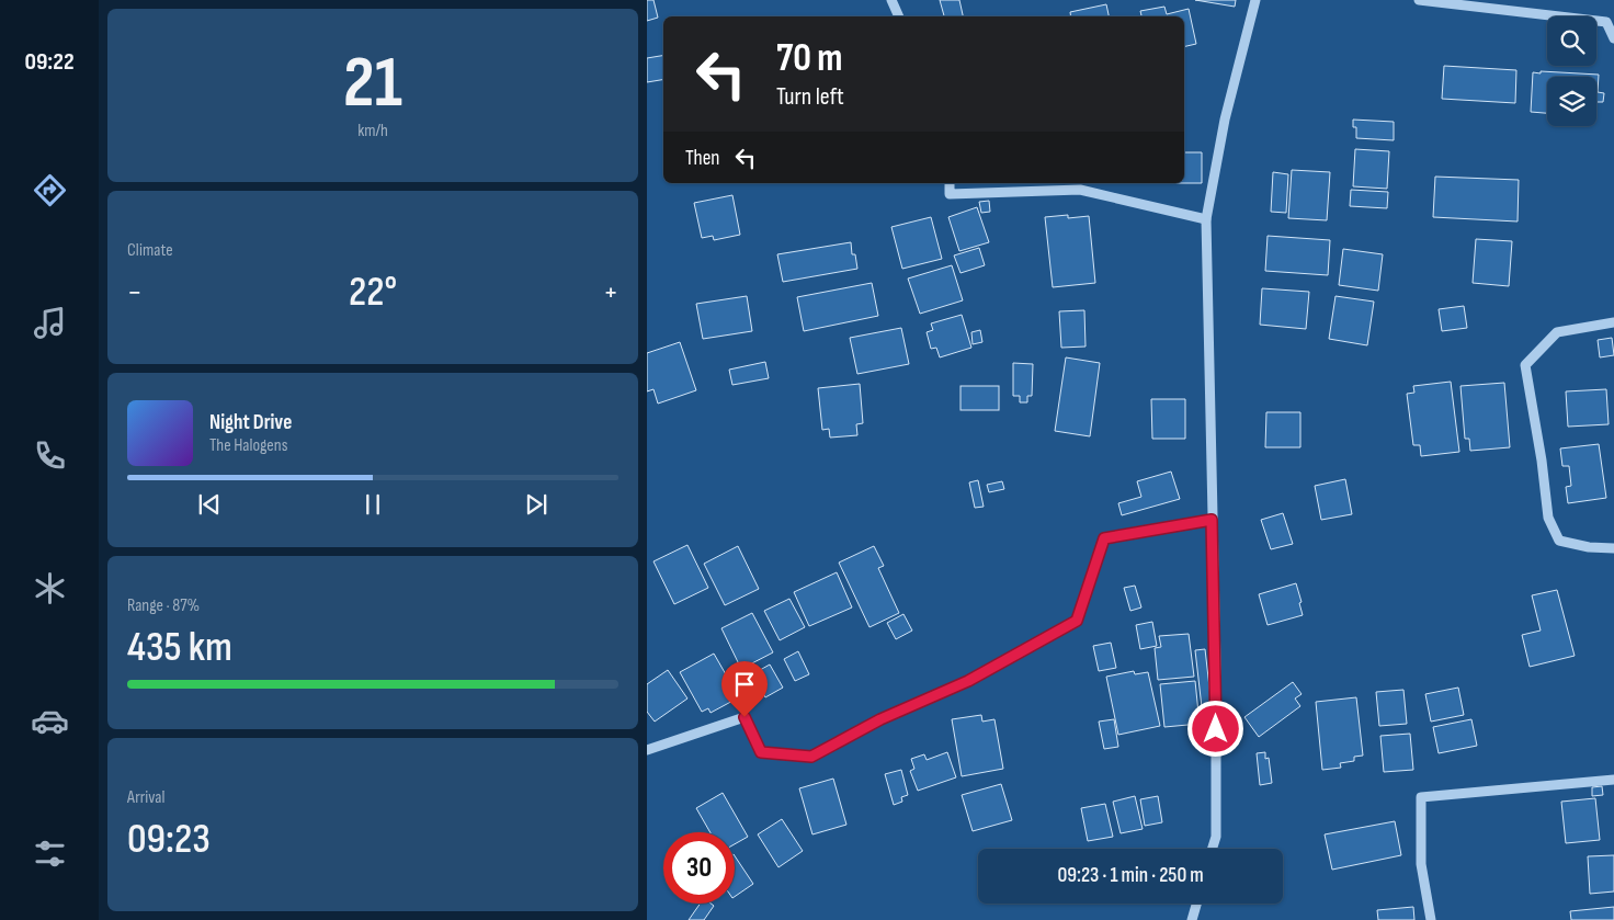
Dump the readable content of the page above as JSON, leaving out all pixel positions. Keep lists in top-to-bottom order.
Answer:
{
  "page": {
    "tabs": "09:22",
    "tile": [
      ["21", "km/h"],
      "Climate",
      ["Range · 87%", "435 km"],
      ["Arrival", "09:23"]
    ],
    "turn": ["70 m", "Turn left"],
    "then": "Then",
    "heat": ["−", "22°", "+"],
    "song": ["Night Drive", "The Halogens"],
    "limit": "30",
    "trip": "09:23 · 1 min · 250 m"
  }
}
